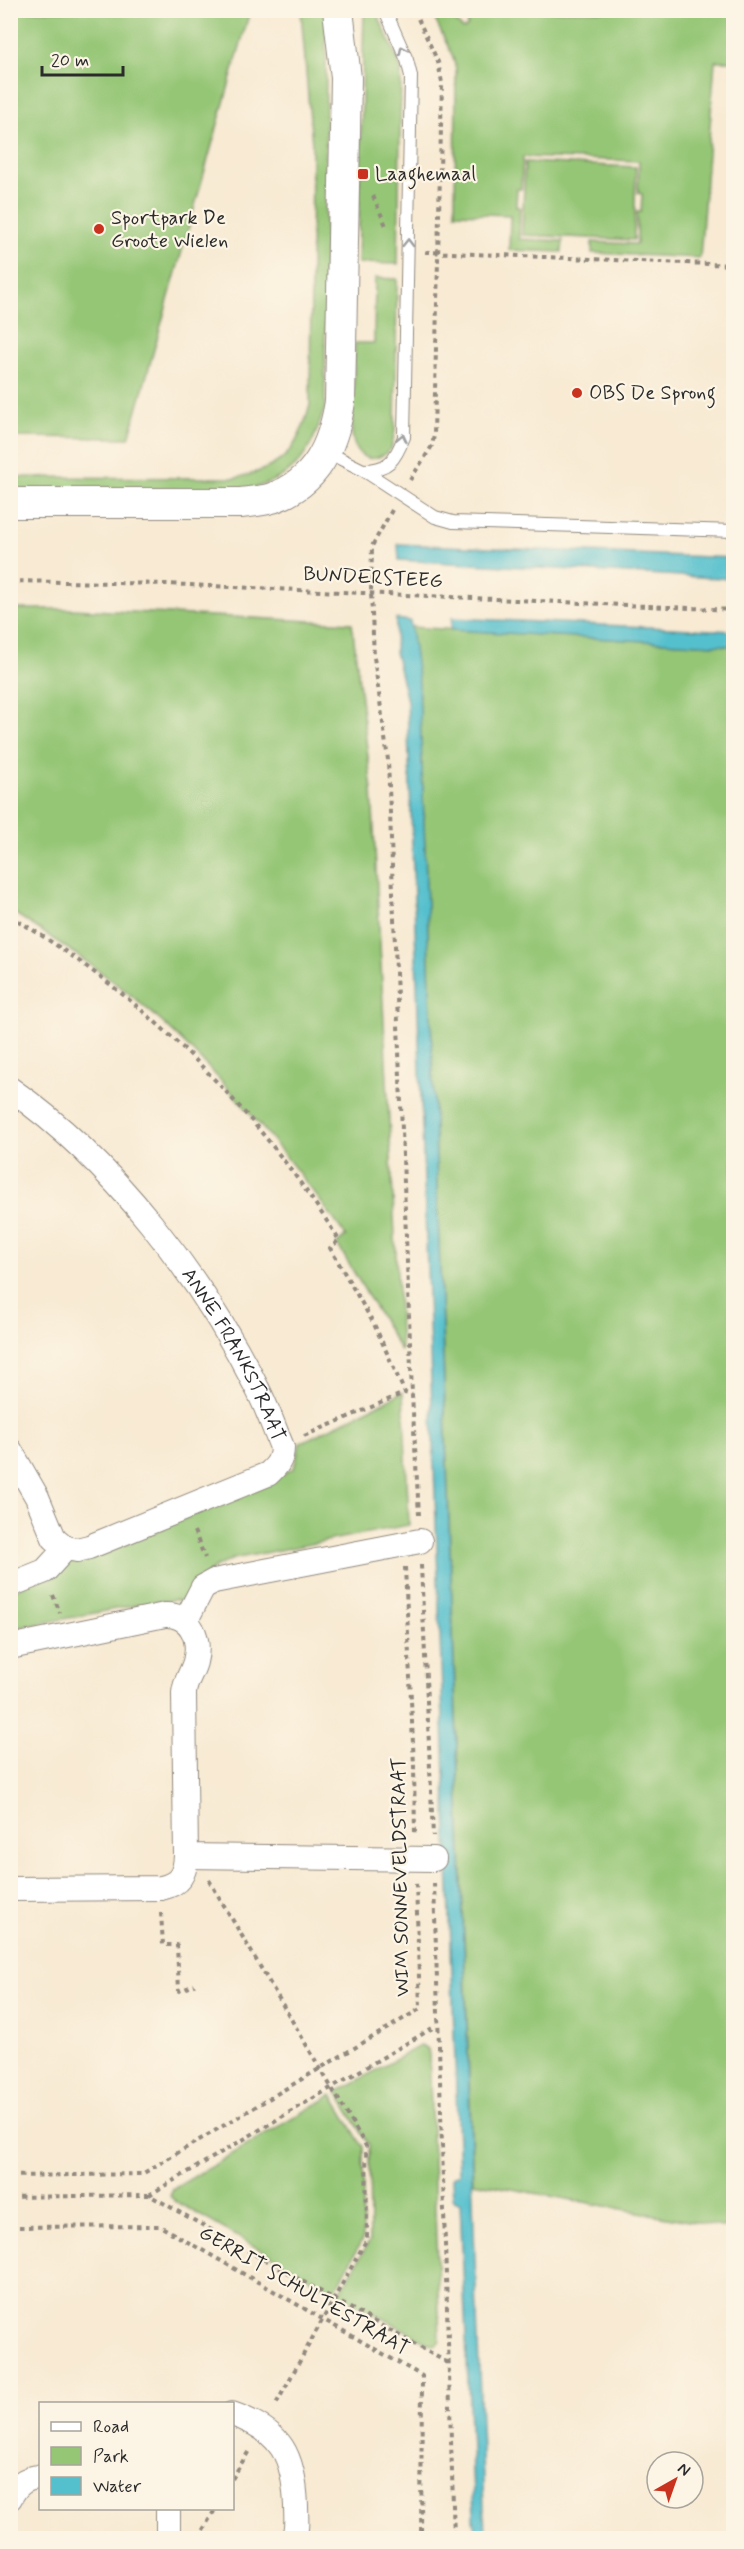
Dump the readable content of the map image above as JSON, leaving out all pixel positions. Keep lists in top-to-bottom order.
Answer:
{
  "streets": {
    "street": ["ANNE FRANKSTRAAT"],
    "path": ["BUNDERSTEEG", "WIM SONNEVELDSTRAAT", "GERRIT SCHULTESTRAAT"]
  },
  "places": {
    "transit": ["Laaghemaal"],
    "other": ["Sportpark De Groote Wielen", "OBS De Sprong"]
  },
  "legend": ["Road", "Park", "Water"],
  "scale_bar": "20 m",
  "north": "top right"
}
